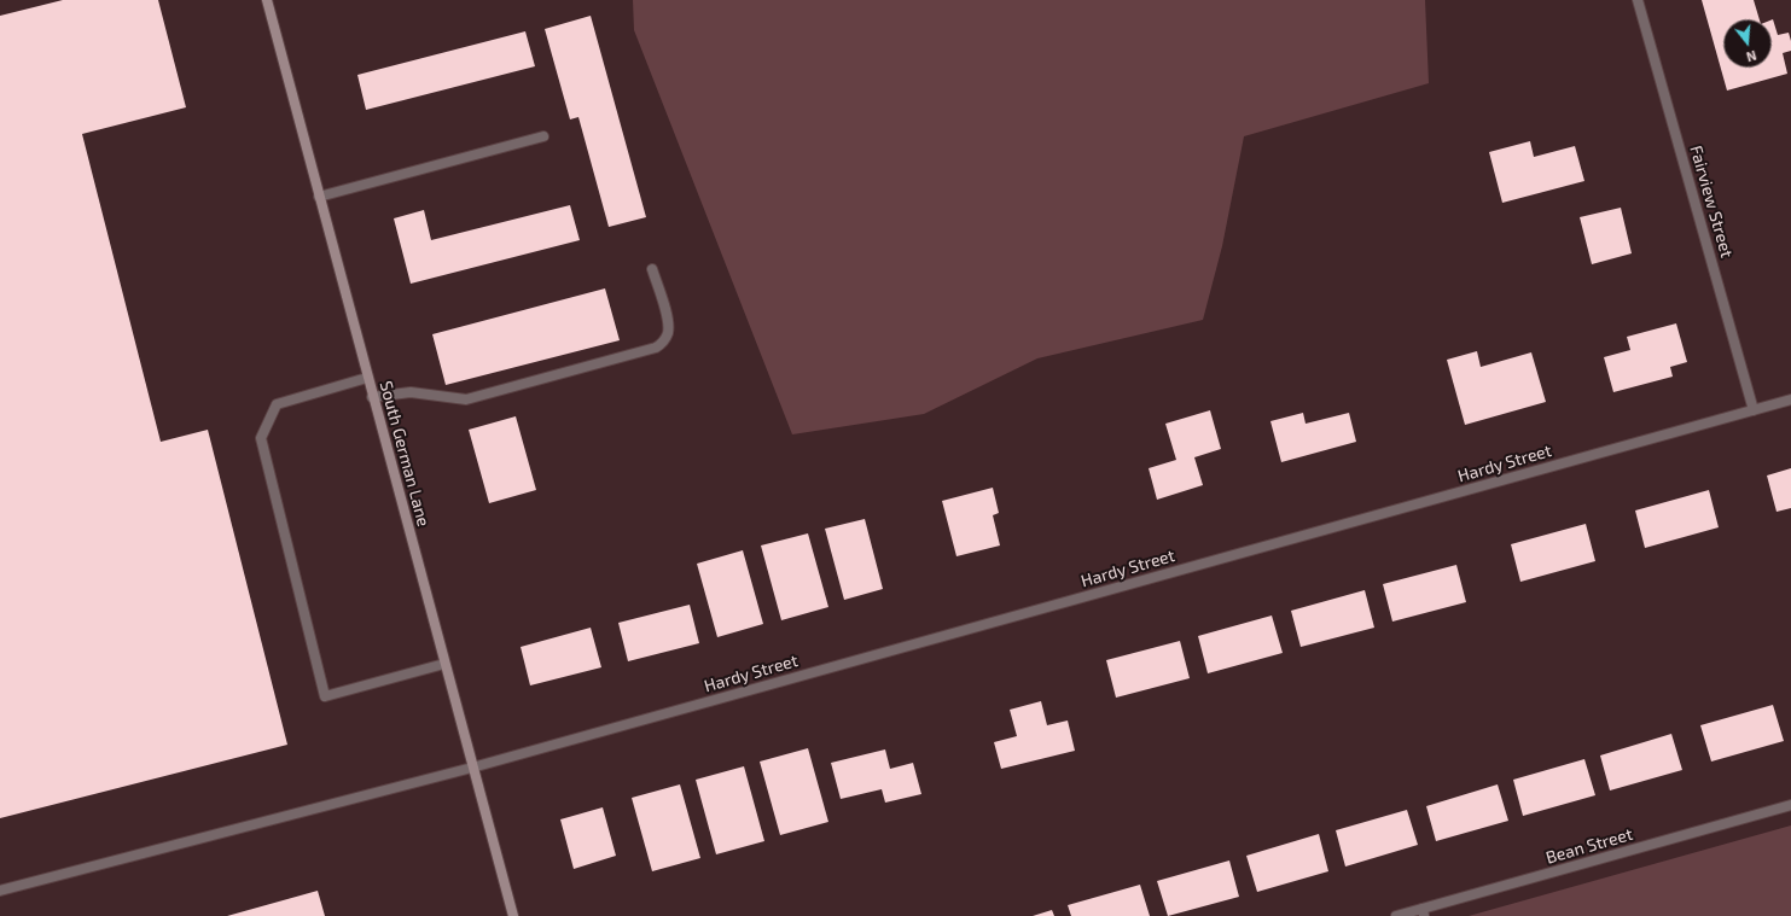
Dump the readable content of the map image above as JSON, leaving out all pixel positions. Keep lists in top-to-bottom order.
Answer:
{
  "streets": {
    "street": [
      "Fairview Street",
      "South German Lane",
      "Hardy Street",
      "Bean Street"
    ]
  },
  "crossings": [
    ["Fairview Street", "Hardy Street"],
    ["South German Lane", "Hardy Street"]
  ],
  "north": "bottom"
}
